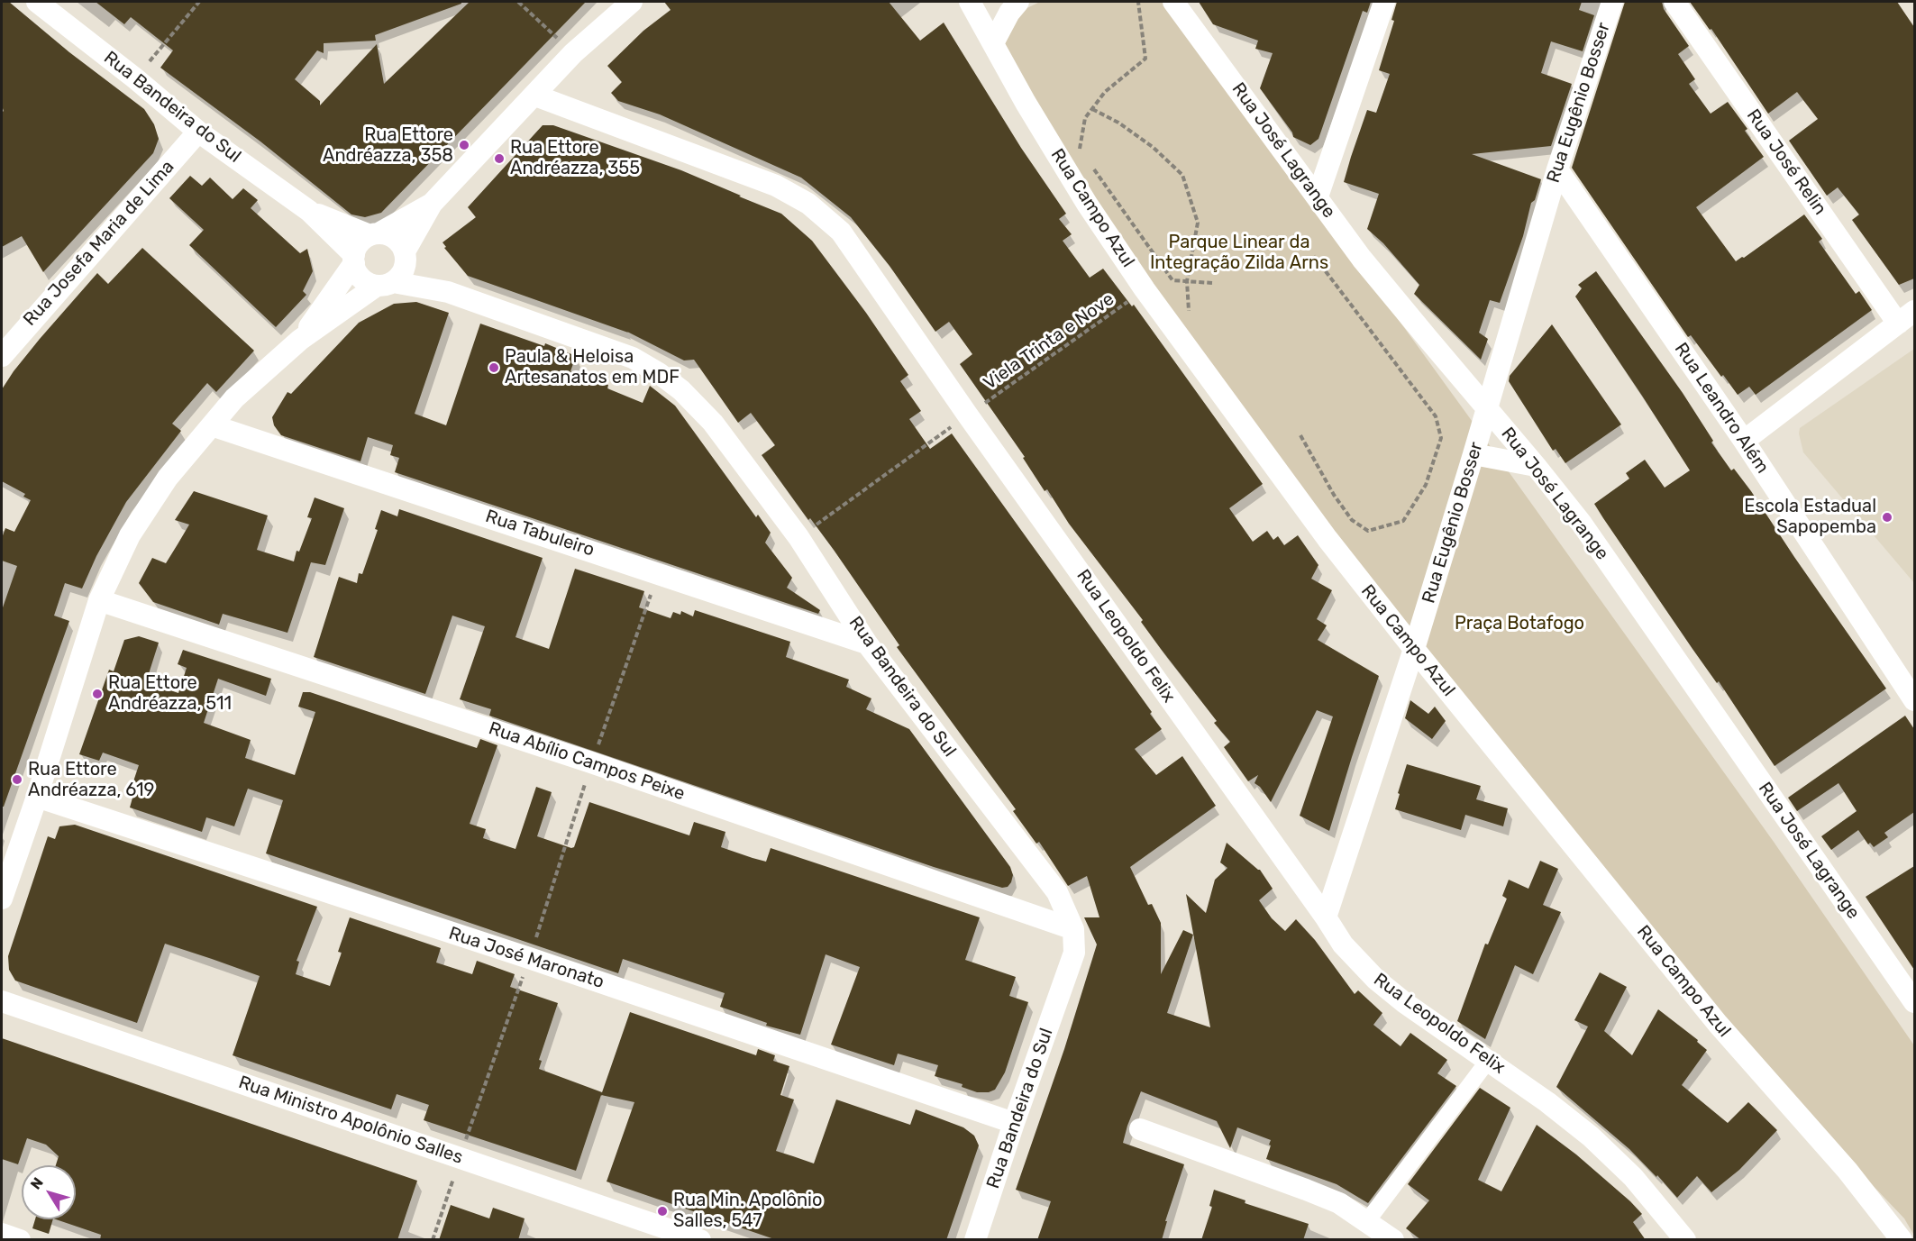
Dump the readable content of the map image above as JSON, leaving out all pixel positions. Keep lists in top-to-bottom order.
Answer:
{
  "streets": {
    "street": [
      "Rua Eugênio Bosser",
      "Rua Bandeira do Sul",
      "Rua José Lagrange",
      "Rua José Relin",
      "Rua Campo Azul",
      "Rua Josefa Maria de Lima",
      "Rua Leandro Além",
      "Rua Tabuleiro",
      "Rua Leopoldo Felix",
      "Rua Abílio Campos Peixe",
      "Rua José Maronato",
      "Rua Ministro Apolônio Salles"
    ],
    "path": ["Viela Trinta e Nove"]
  },
  "crossings": [
    ["Rua Eugênio Bosser", "Rua José Lagrange"],
    ["Rua Eugênio Bosser", "Rua Campo Azul"],
    ["Rua Eugênio Bosser", "Rua Leandro Além"],
    ["Rua Eugênio Bosser", "Rua Leopoldo Felix"],
    ["Rua Bandeira do Sul", "Rua Josefa Maria de Lima"],
    ["Rua Bandeira do Sul", "Viela Trinta e Nove"],
    ["Rua Bandeira do Sul", "Rua Tabuleiro"],
    ["Rua Bandeira do Sul", "Rua Abílio Campos Peixe"],
    ["Rua Bandeira do Sul", "Rua José Maronato"],
    ["Rua Campo Azul", "Viela Trinta e Nove"],
    ["Viela Trinta e Nove", "Rua Leopoldo Felix"]
  ],
  "parks": ["Parque Linear da Integração Zilda Arns", "Praça Botafogo"],
  "places": [
    "Rua Ettore Andréazza, 358",
    "Rua Ettore Andréazza, 355",
    "Paula & Heloisa Artesanatos em MDF",
    "Escola Estadual Sapopemba",
    "Rua Ettore Andréazza, 511",
    "Rua Ettore Andréazza, 619",
    "Rua Min. Apolônio Salles, 547"
  ],
  "north": "top left"
}
